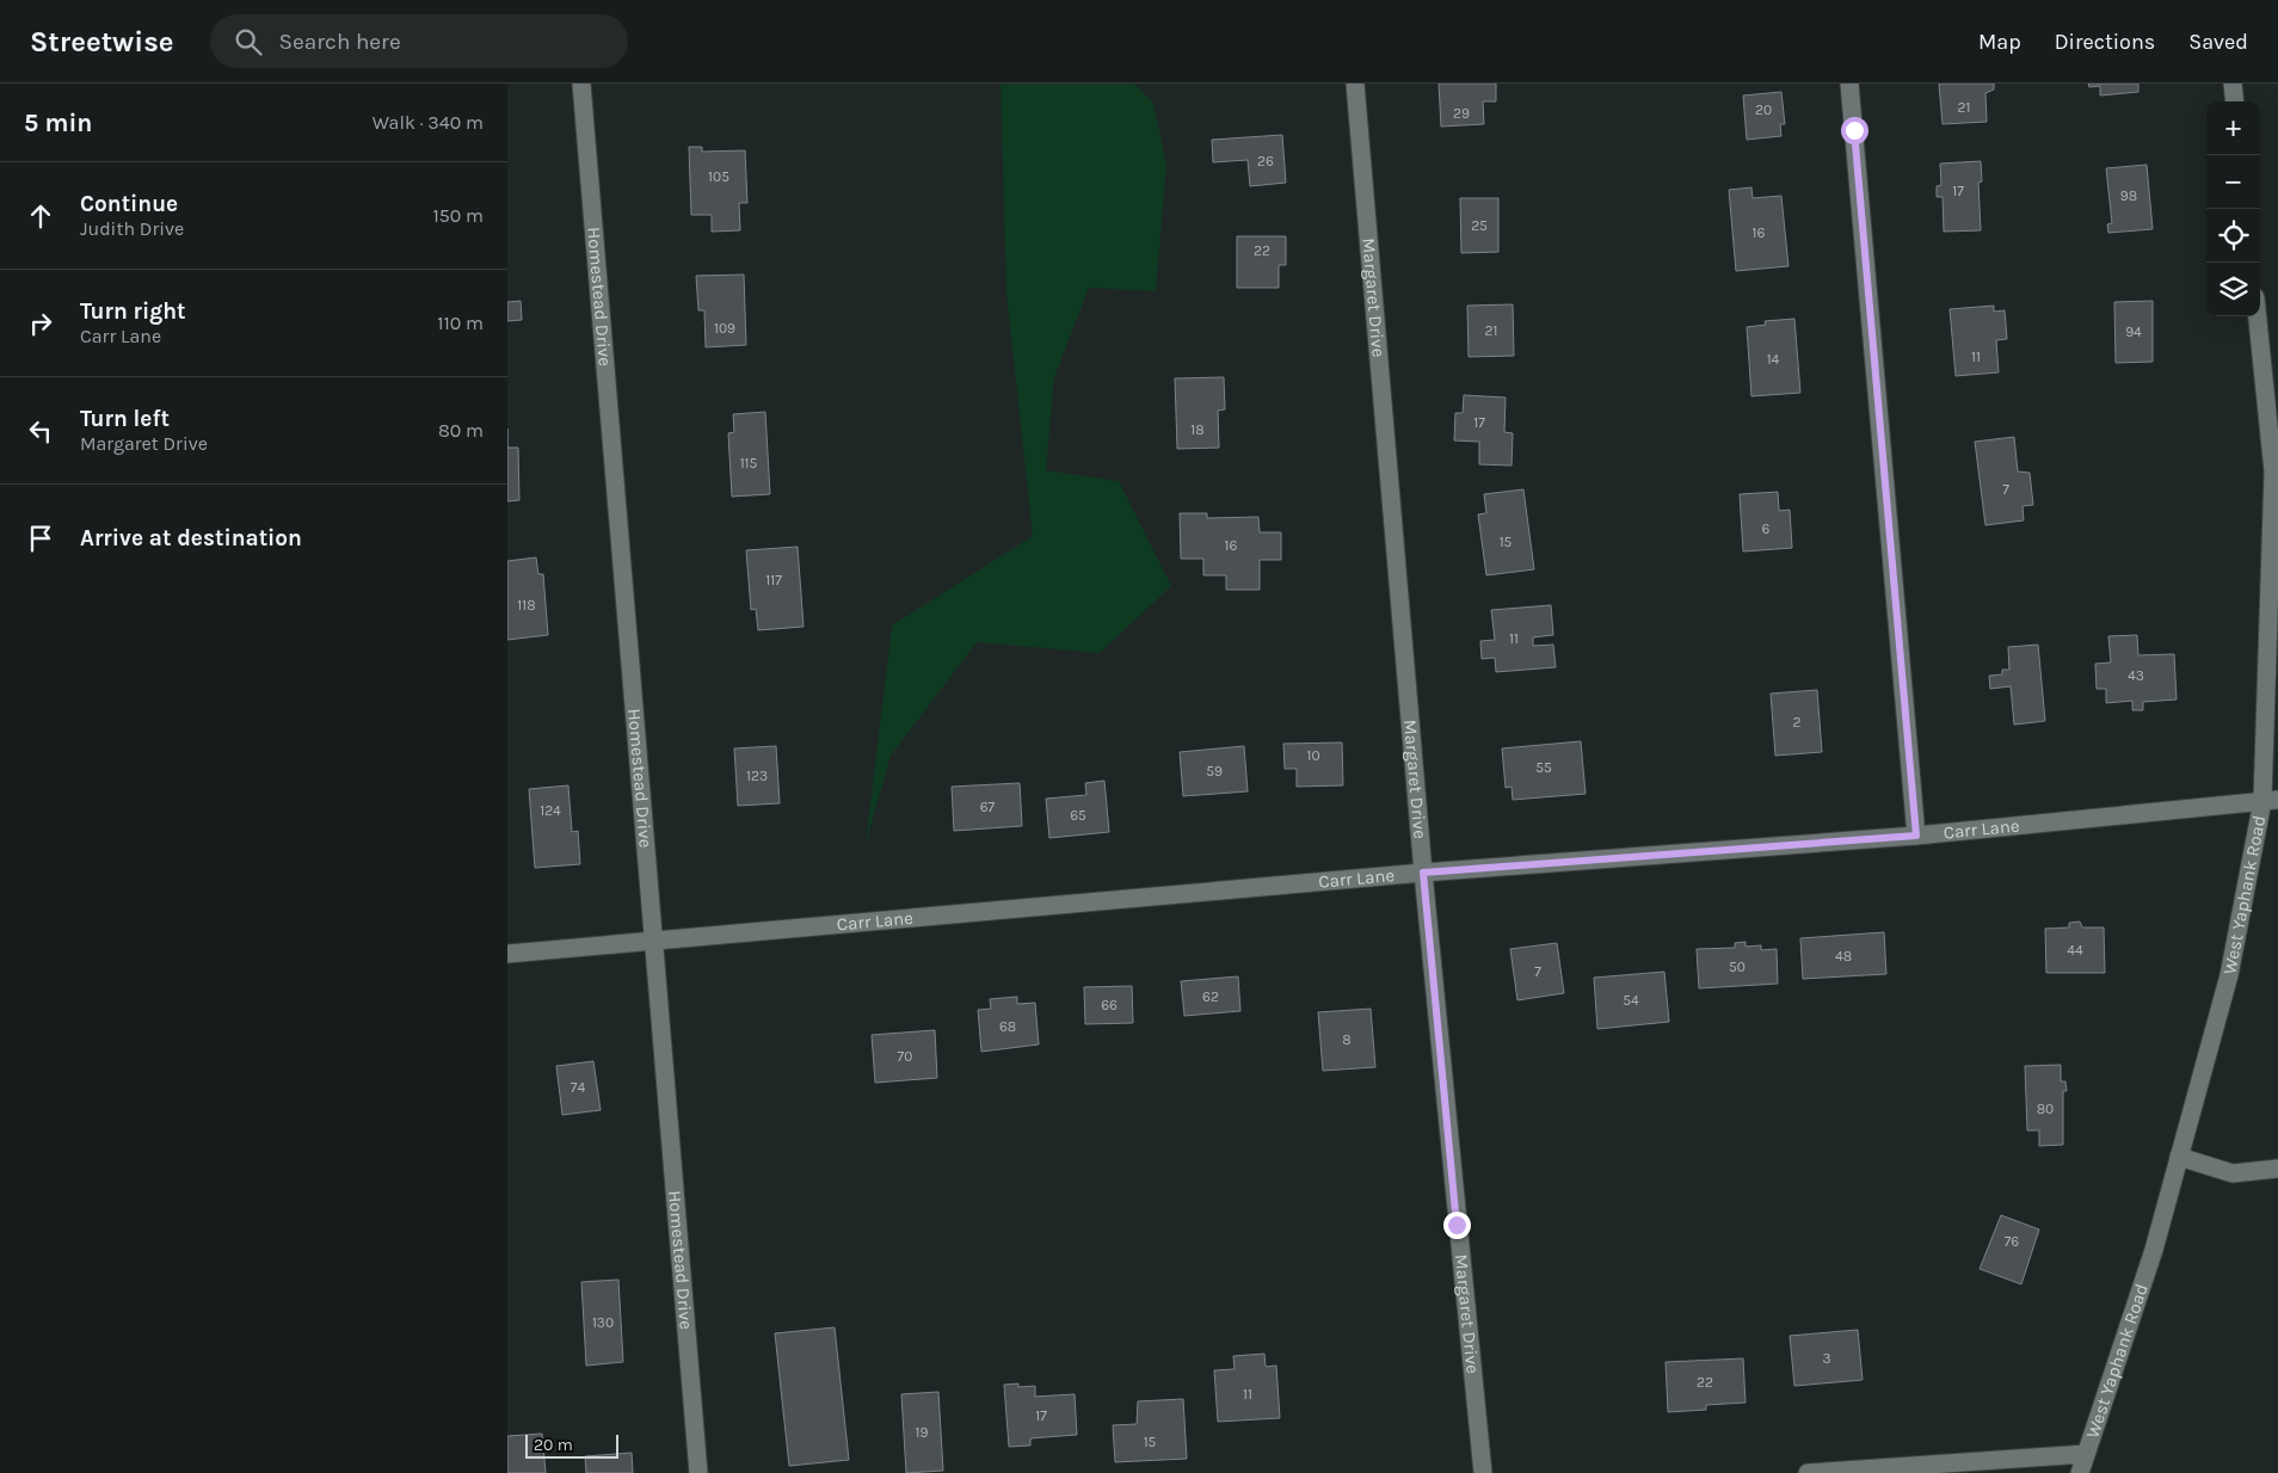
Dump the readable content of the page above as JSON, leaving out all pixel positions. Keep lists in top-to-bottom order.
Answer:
{
  "streets": {
    "street": [
      "Homestead Drive",
      "Margaret Drive",
      "Carr Lane",
      "West Yaphank Road"
    ]
  },
  "crossings": [
    ["Homestead Drive", "Carr Lane"],
    ["Margaret Drive", "Carr Lane"],
    ["Carr Lane", "West Yaphank Road"]
  ],
  "house_numbers": [
    "21",
    "20",
    "29",
    "26",
    "105",
    "17",
    "98",
    "25",
    "16",
    "22",
    "109",
    "21",
    "94",
    "11",
    "14",
    "17",
    "18",
    "115",
    "7",
    "6",
    "15",
    "16",
    "117",
    "118",
    "11",
    "43",
    "2",
    "10",
    "55",
    "59",
    "123",
    "67",
    "124",
    "65",
    "44",
    "48",
    "50",
    "7",
    "62",
    "54",
    "66",
    "68",
    "8",
    "70",
    "74",
    "80",
    "76",
    "130",
    "3",
    "22",
    "11",
    "17",
    "19",
    "15"
  ],
  "scale_bar": "20 m",
  "page": {
    "header": "Streetwise",
    "search": "Search here",
    "nav": ["Map", "Directions", "Saved"],
    "heading": ["5 min", "Walk · 340 m"],
    "map_buttons": ["+", "−"],
    "list": [
      ["Continue", "Judith Drive", "150 m"],
      ["Turn right", "Carr Lane", "110 m"],
      ["Turn left", "Margaret Drive", "80 m"],
      "Arrive at destination"
    ],
    "scale": "20 m"
  }
}
